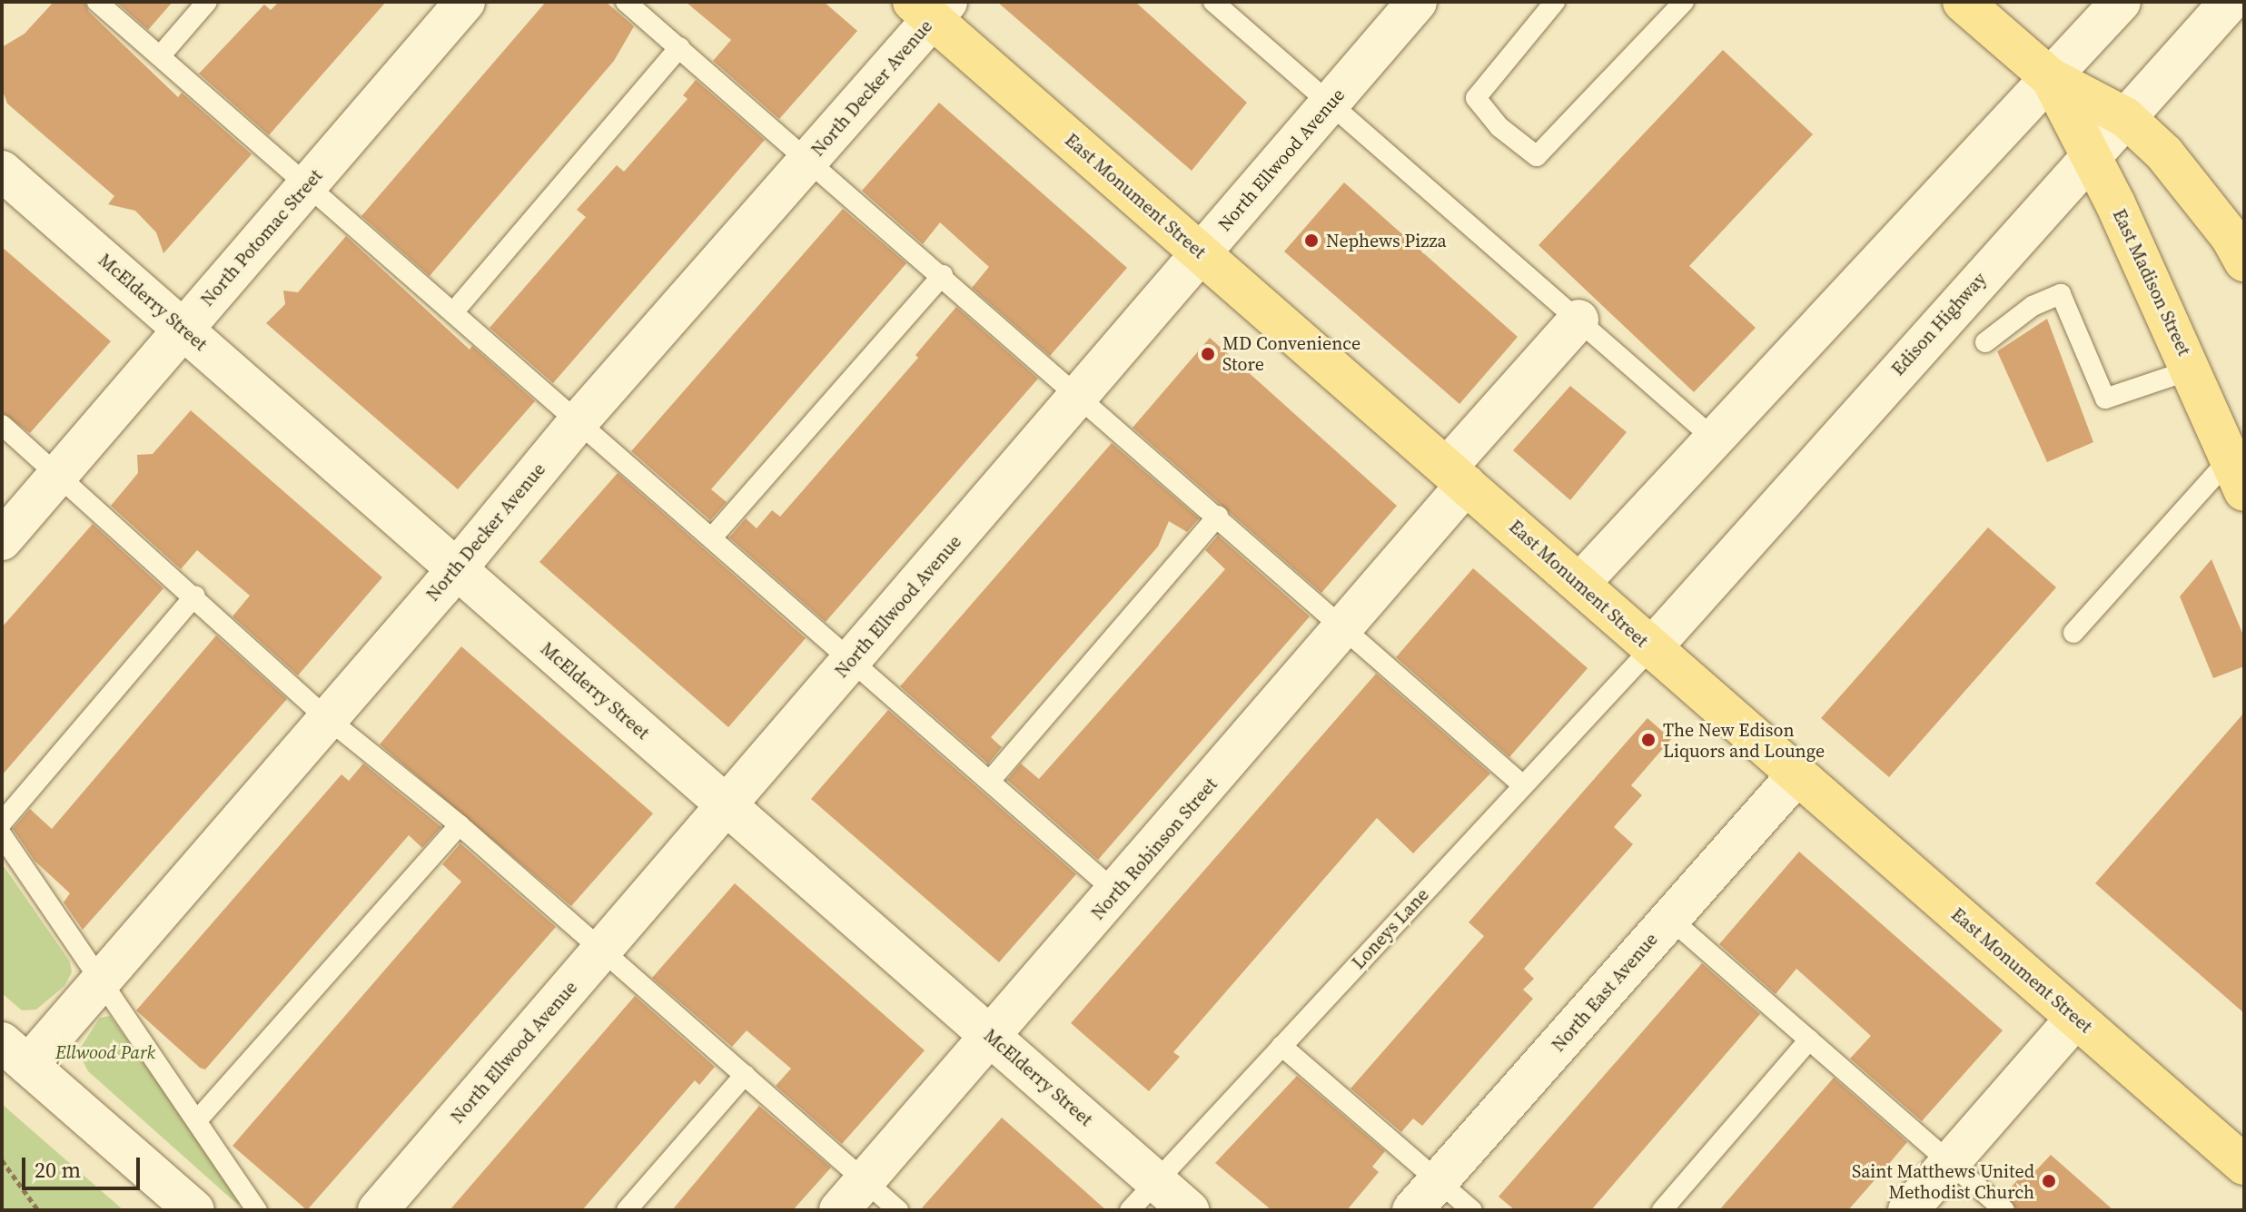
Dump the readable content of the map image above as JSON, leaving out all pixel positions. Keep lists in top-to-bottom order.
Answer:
{
  "streets": {
    "main road": ["East Monument Street", "East Madison Street"],
    "street": [
      "North Decker Avenue",
      "North Ellwood Avenue",
      "North Potomac Street",
      "McElderry Street",
      "Edison Highway",
      "North Robinson Street",
      "North East Avenue"
    ],
    "lane": ["Loneys Lane"]
  },
  "crossings": [
    ["North Decker Avenue", "East Monument Street"],
    ["North Decker Avenue", "McElderry Street"],
    ["North Ellwood Avenue", "East Monument Street"],
    ["North Ellwood Avenue", "McElderry Street"],
    ["East Monument Street", "Edison Highway"],
    ["East Monument Street", "North Robinson Street"],
    ["East Monument Street", "Loneys Lane"],
    ["East Monument Street", "North East Avenue"],
    ["North Potomac Street", "McElderry Street"],
    ["East Madison Street", "Edison Highway"],
    ["McElderry Street", "North Robinson Street"],
    ["McElderry Street", "Loneys Lane"],
    ["Edison Highway", "Loneys Lane"]
  ],
  "parks": ["Ellwood Park"],
  "places": [
    "Nephews Pizza",
    "MD Convenience Store",
    "The New Edison Liquors and Lounge",
    "Saint Matthews United Methodist Church"
  ],
  "scale_bar": "20 m"
}
